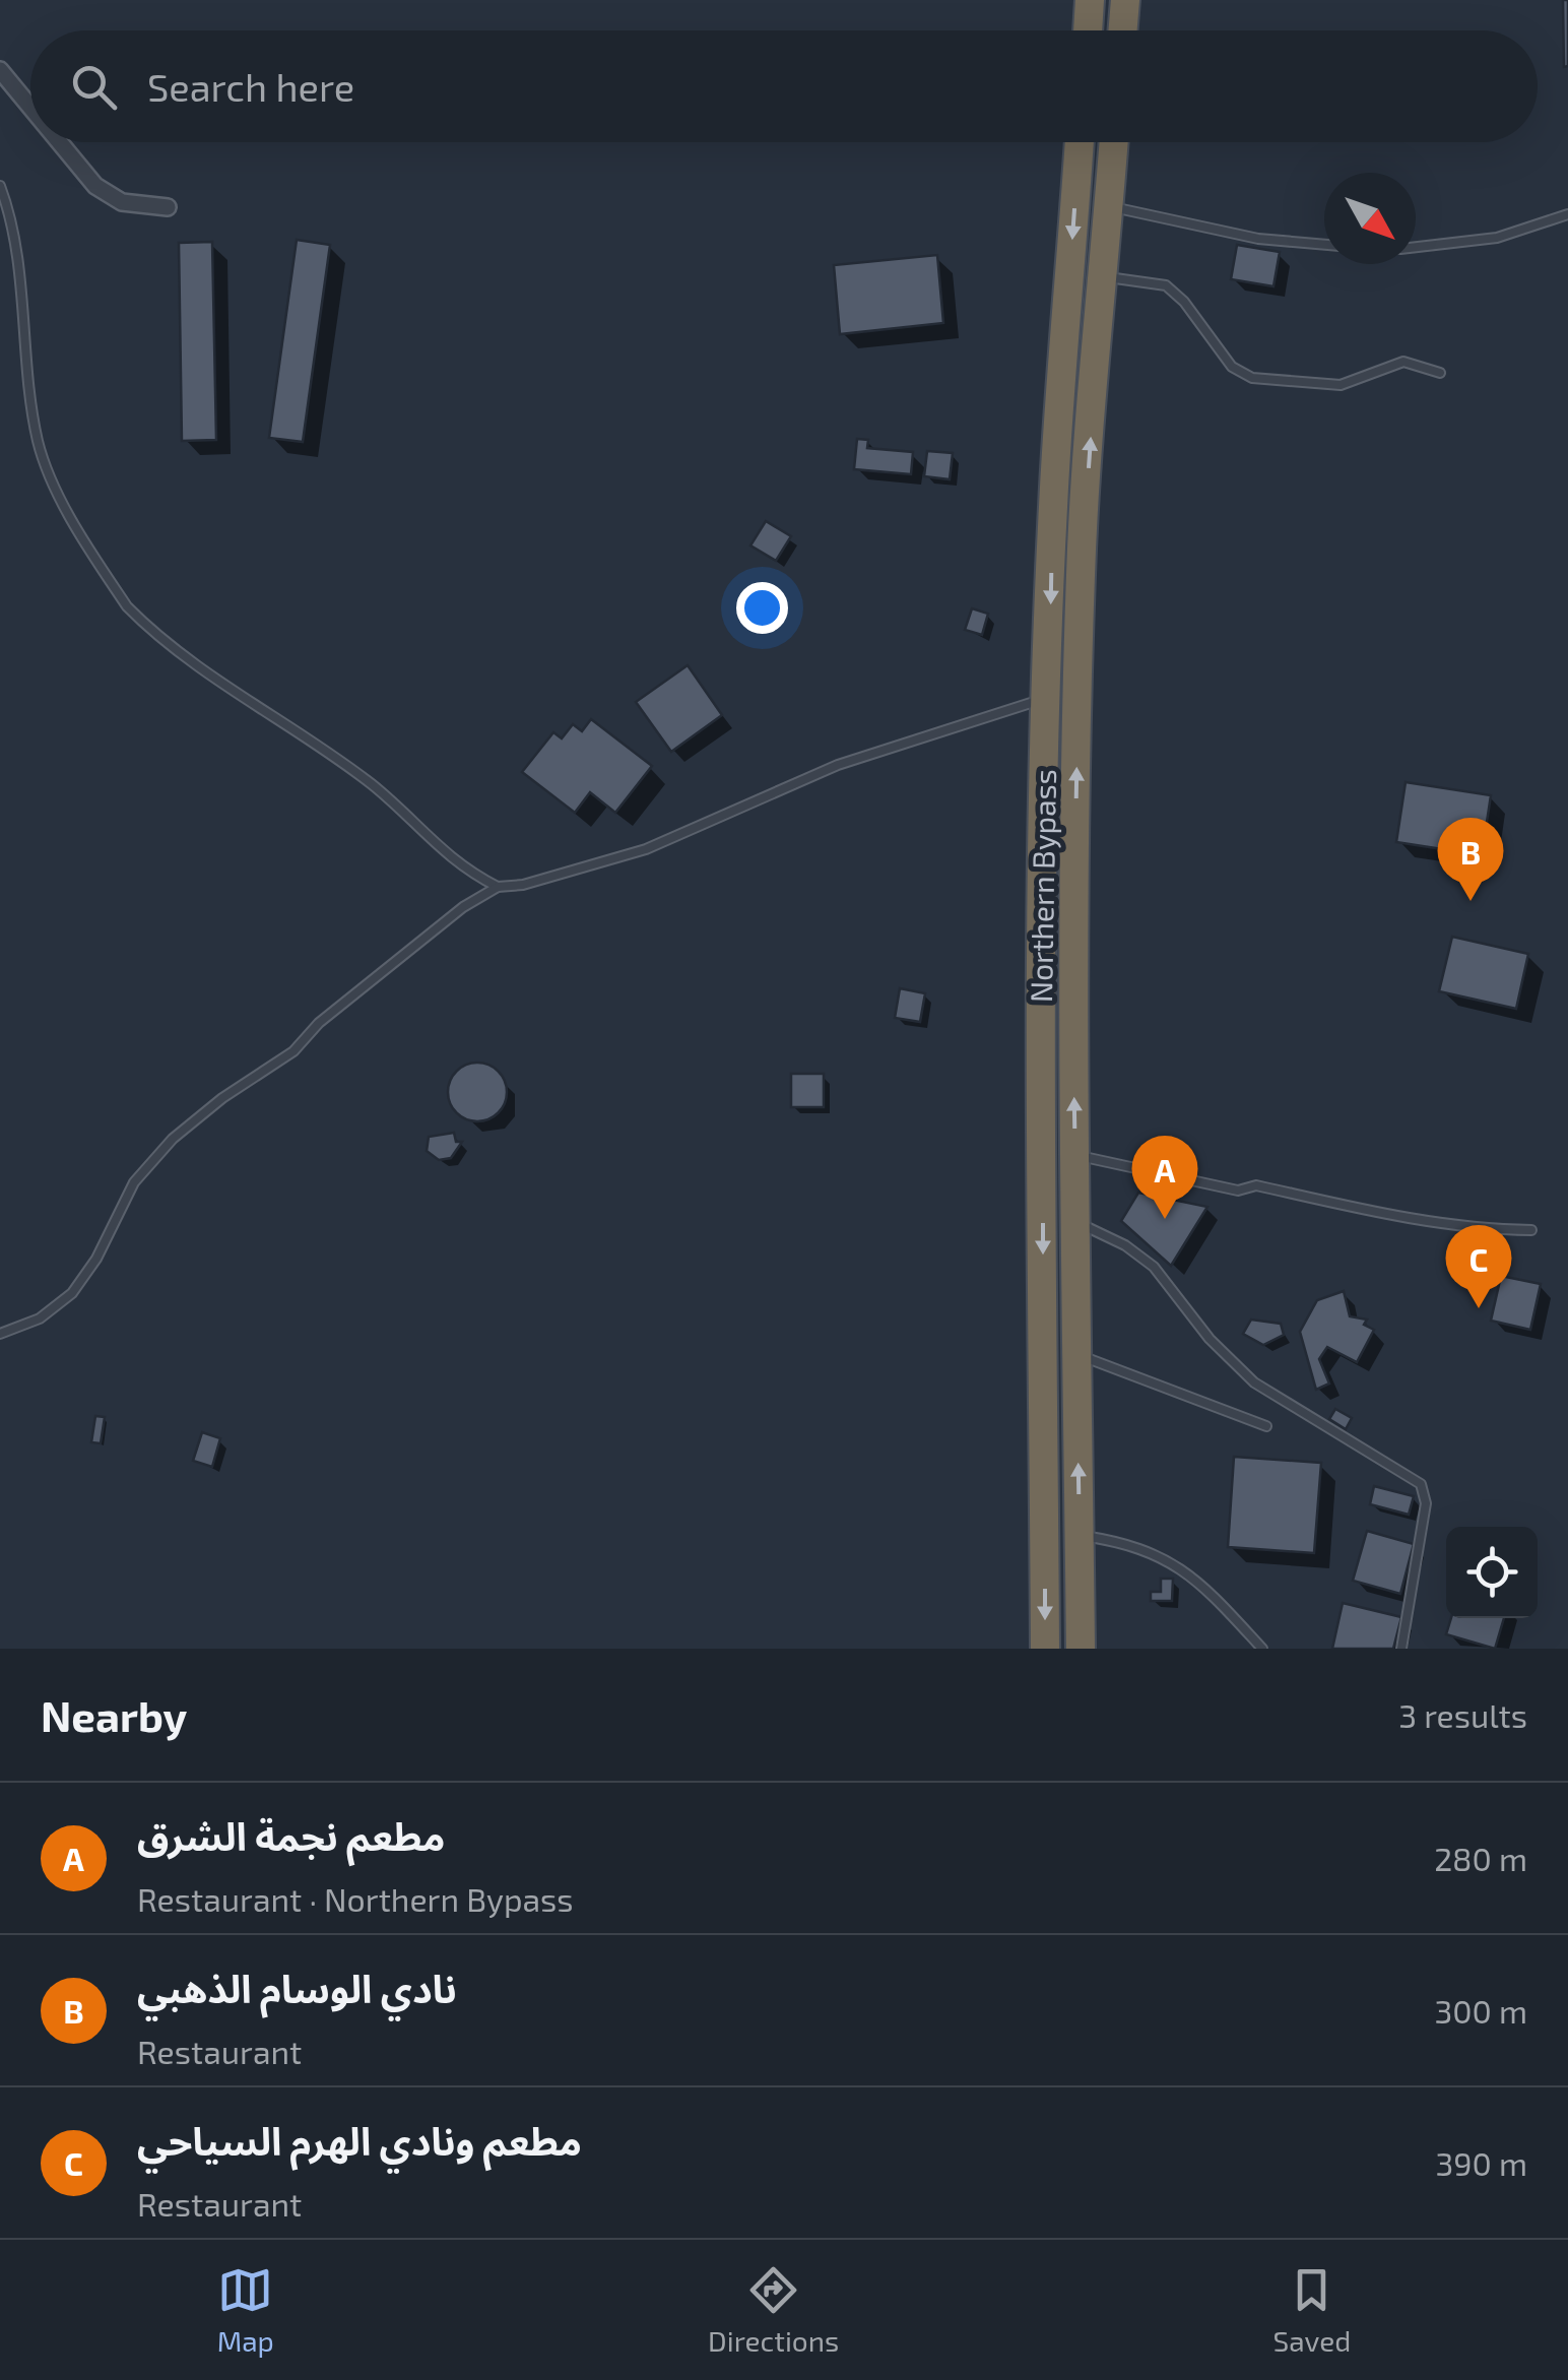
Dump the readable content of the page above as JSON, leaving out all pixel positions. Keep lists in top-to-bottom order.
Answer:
{
  "streets": {
    "highway": ["Northern Bypass"]
  },
  "north": "bottom right",
  "page": {
    "search": "Search here",
    "pins": ["B", "A", "C"],
    "heading": ["Nearby", "3 results"],
    "list": [
      {
        "mark": "A",
        "name": "مطعم نجمة الشرق",
        "note": "Restaurant · Northern Bypass",
        "value": "280 m"
      },
      {
        "mark": "B",
        "name": "نادي الوسام الذهبي",
        "note": "Restaurant",
        "value": "300 m"
      },
      {
        "mark": "C",
        "name": "مطعم ونادي الهرم السياحي",
        "note": "Restaurant",
        "value": "390 m"
      }
    ],
    "nav": ["Map", "Directions", "Saved"]
  }
}
